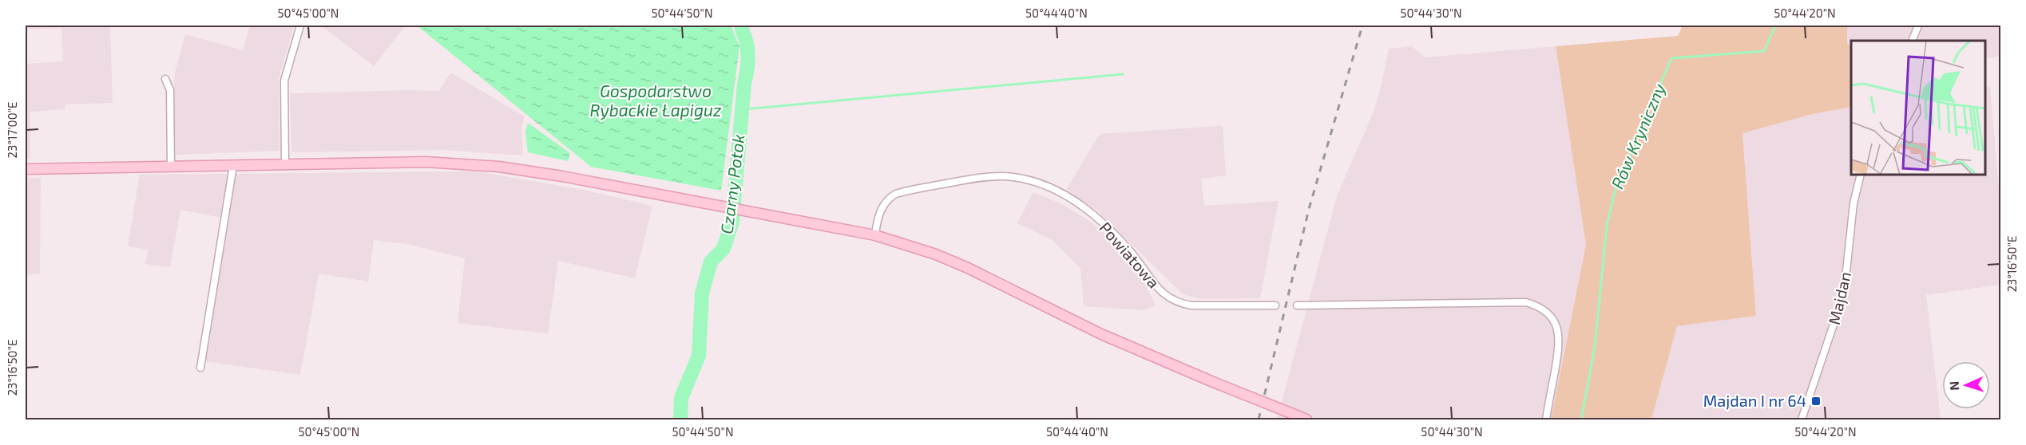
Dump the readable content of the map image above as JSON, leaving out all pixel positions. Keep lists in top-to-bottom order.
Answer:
{
  "streets": {
    "street": ["Powiatowa", "Majdan"]
  },
  "water": ["Gospodarstwo Rybackie Łapiguz", "Rów Kryniczny", "Czarny Potok"],
  "places": {
    "transit": ["Majdan I nr 64"]
  },
  "north": "left",
  "coordinates": [
    "50°45'00\"N",
    "50°44'50\"N",
    "50°44'40\"N",
    "50°44'30\"N",
    "50°44'20\"N",
    "23°17'00\"E",
    "23°16'50\"E"
  ]
}
